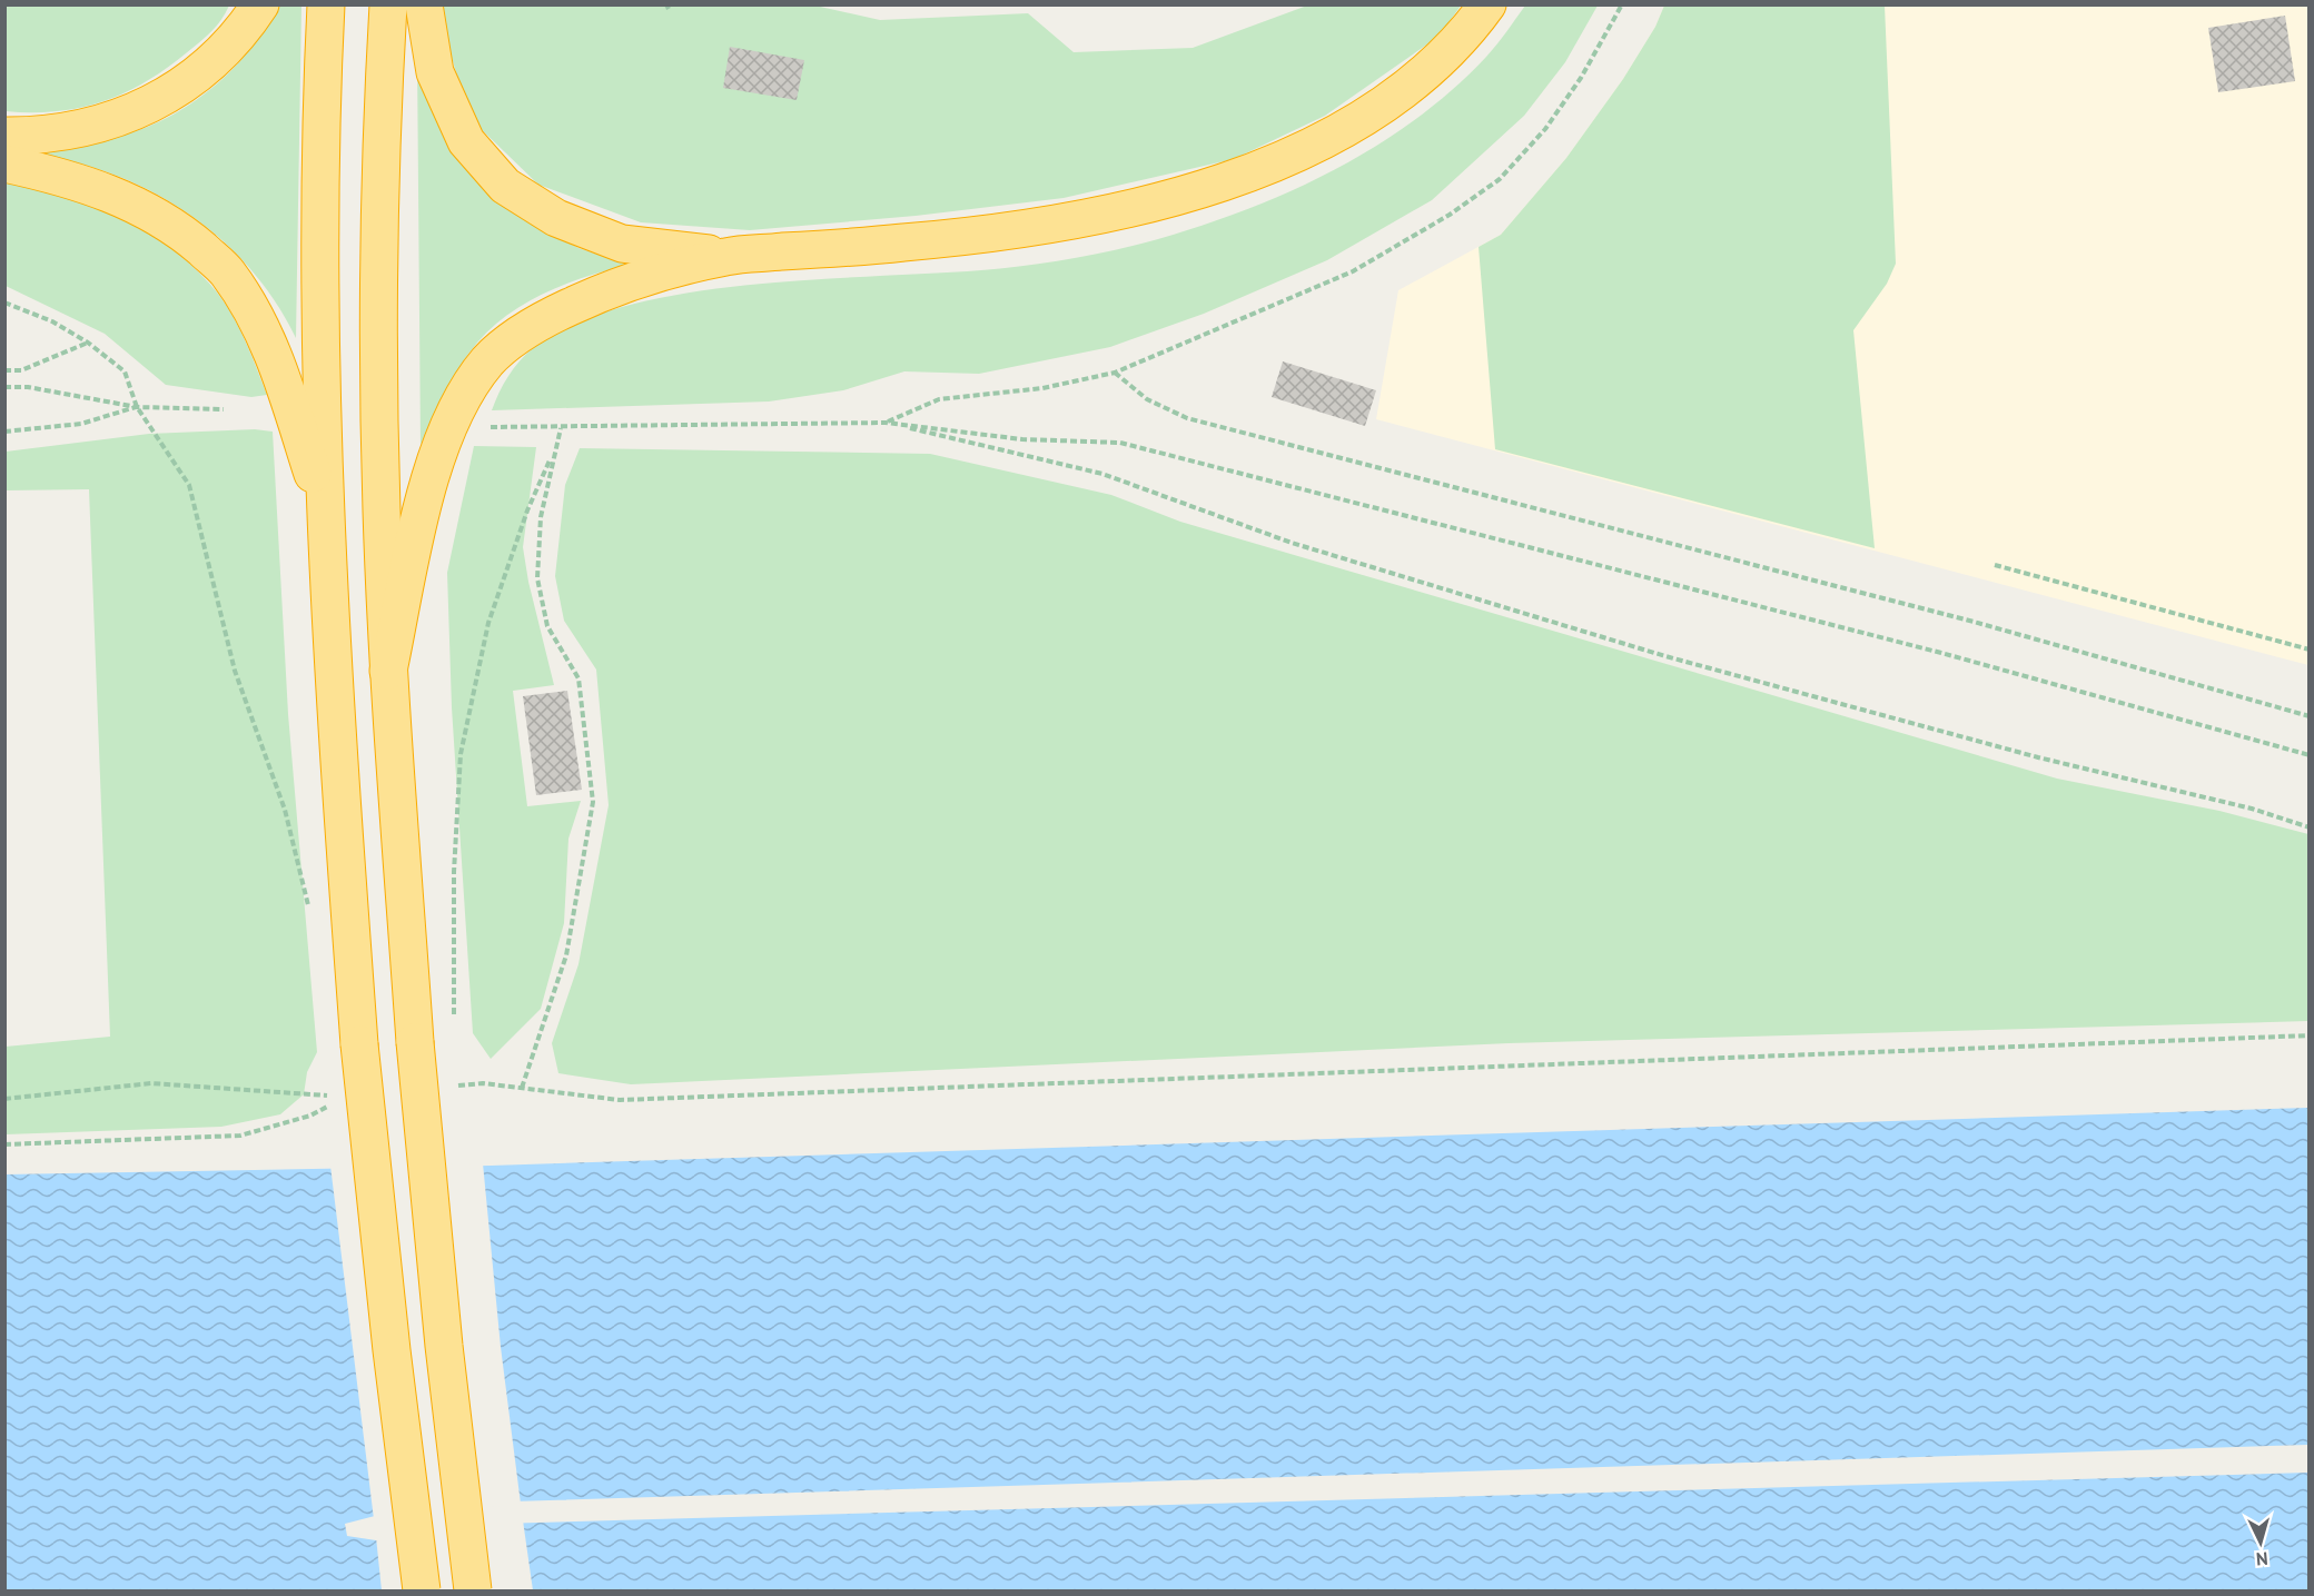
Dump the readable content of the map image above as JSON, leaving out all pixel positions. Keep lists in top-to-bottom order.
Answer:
{
  "north": "bottom"
}
